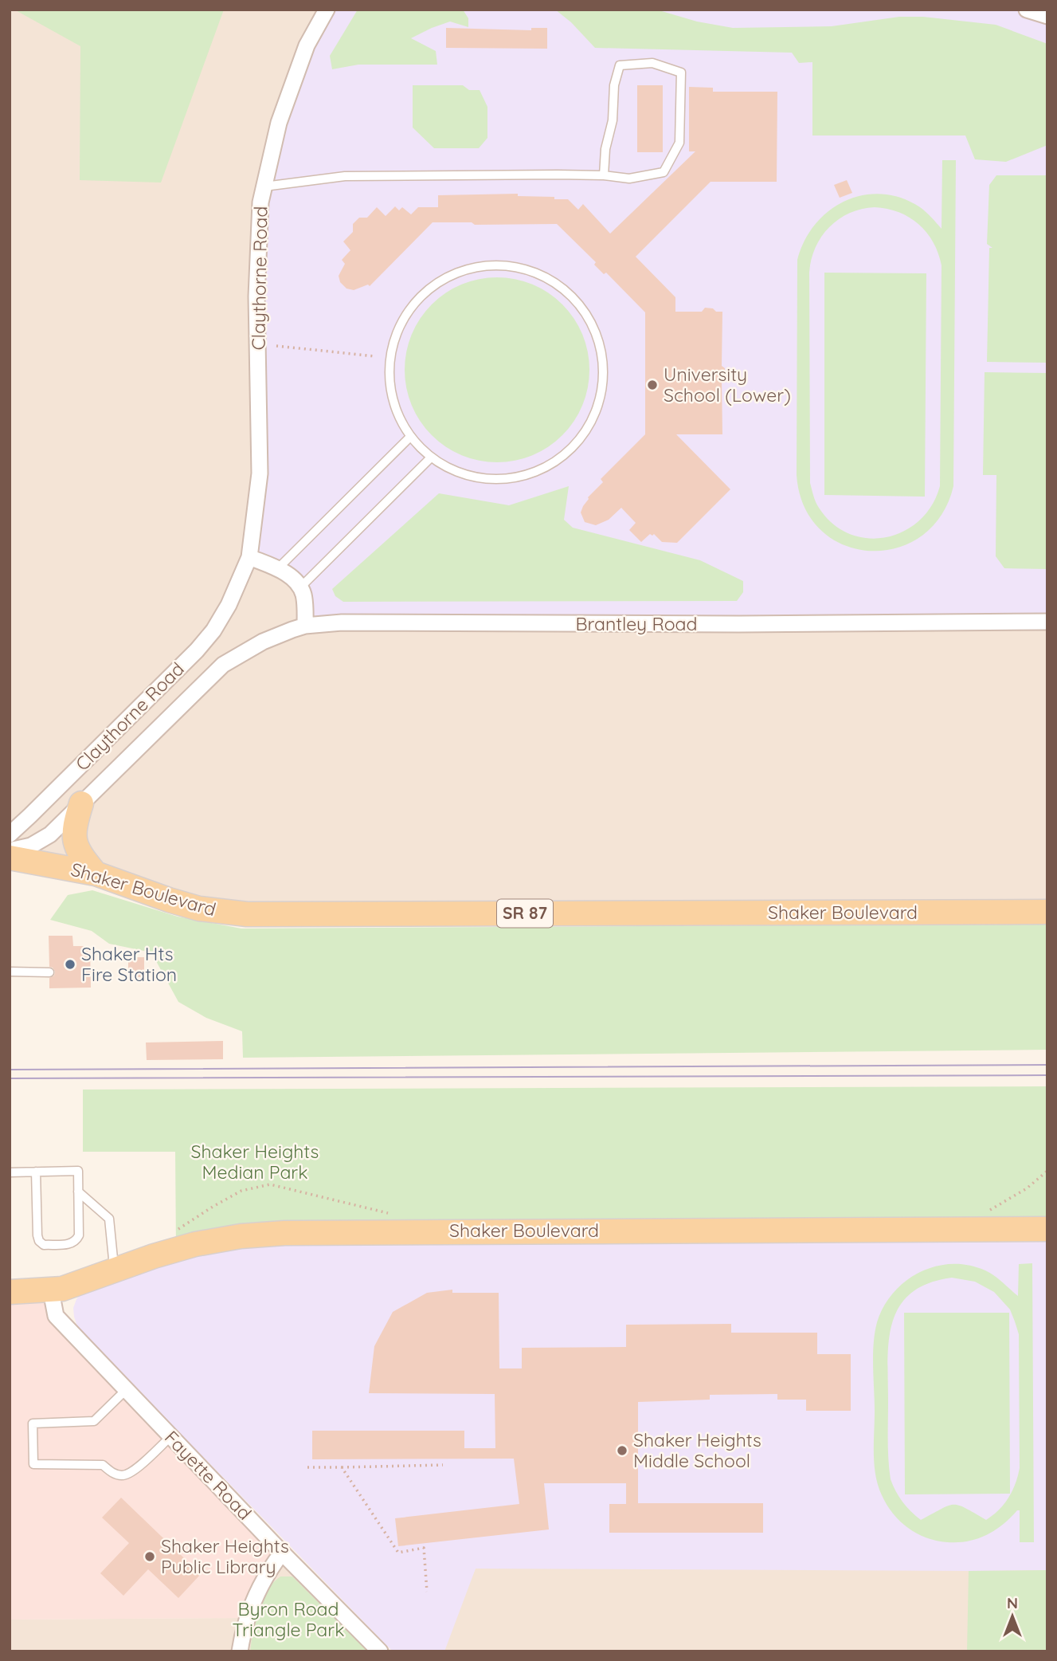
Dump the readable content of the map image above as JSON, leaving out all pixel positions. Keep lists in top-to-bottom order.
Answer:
{
  "streets": {
    "main road": ["Shaker Boulevard", "SR 87"],
    "street": ["Claythorne Road", "Brantley Road", "Fayette Road"]
  },
  "crossings": [
    ["Claythorne Road", "Brantley Road"],
    ["Shaker Boulevard", "Fayette Road"]
  ],
  "parks": ["Shaker Heights Median Park", "Byron Road Triangle Park"],
  "places": [
    "University School (Lower)",
    "Shaker Hts Fire Station",
    "Shaker Heights Middle School",
    "Shaker Heights Public Library"
  ],
  "north": "top"
}
